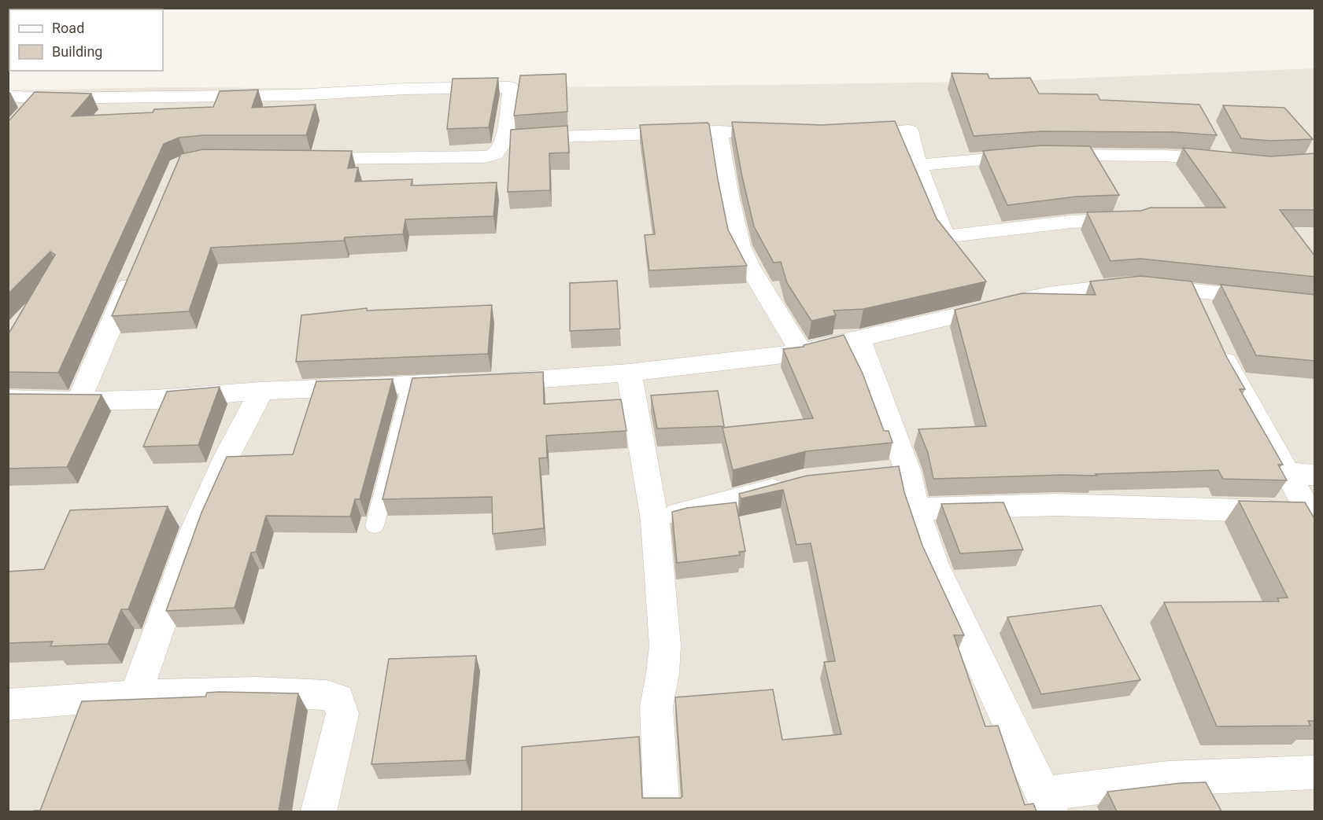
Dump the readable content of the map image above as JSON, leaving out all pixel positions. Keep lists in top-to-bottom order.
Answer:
{
  "legend": ["Road", "Building"]
}
